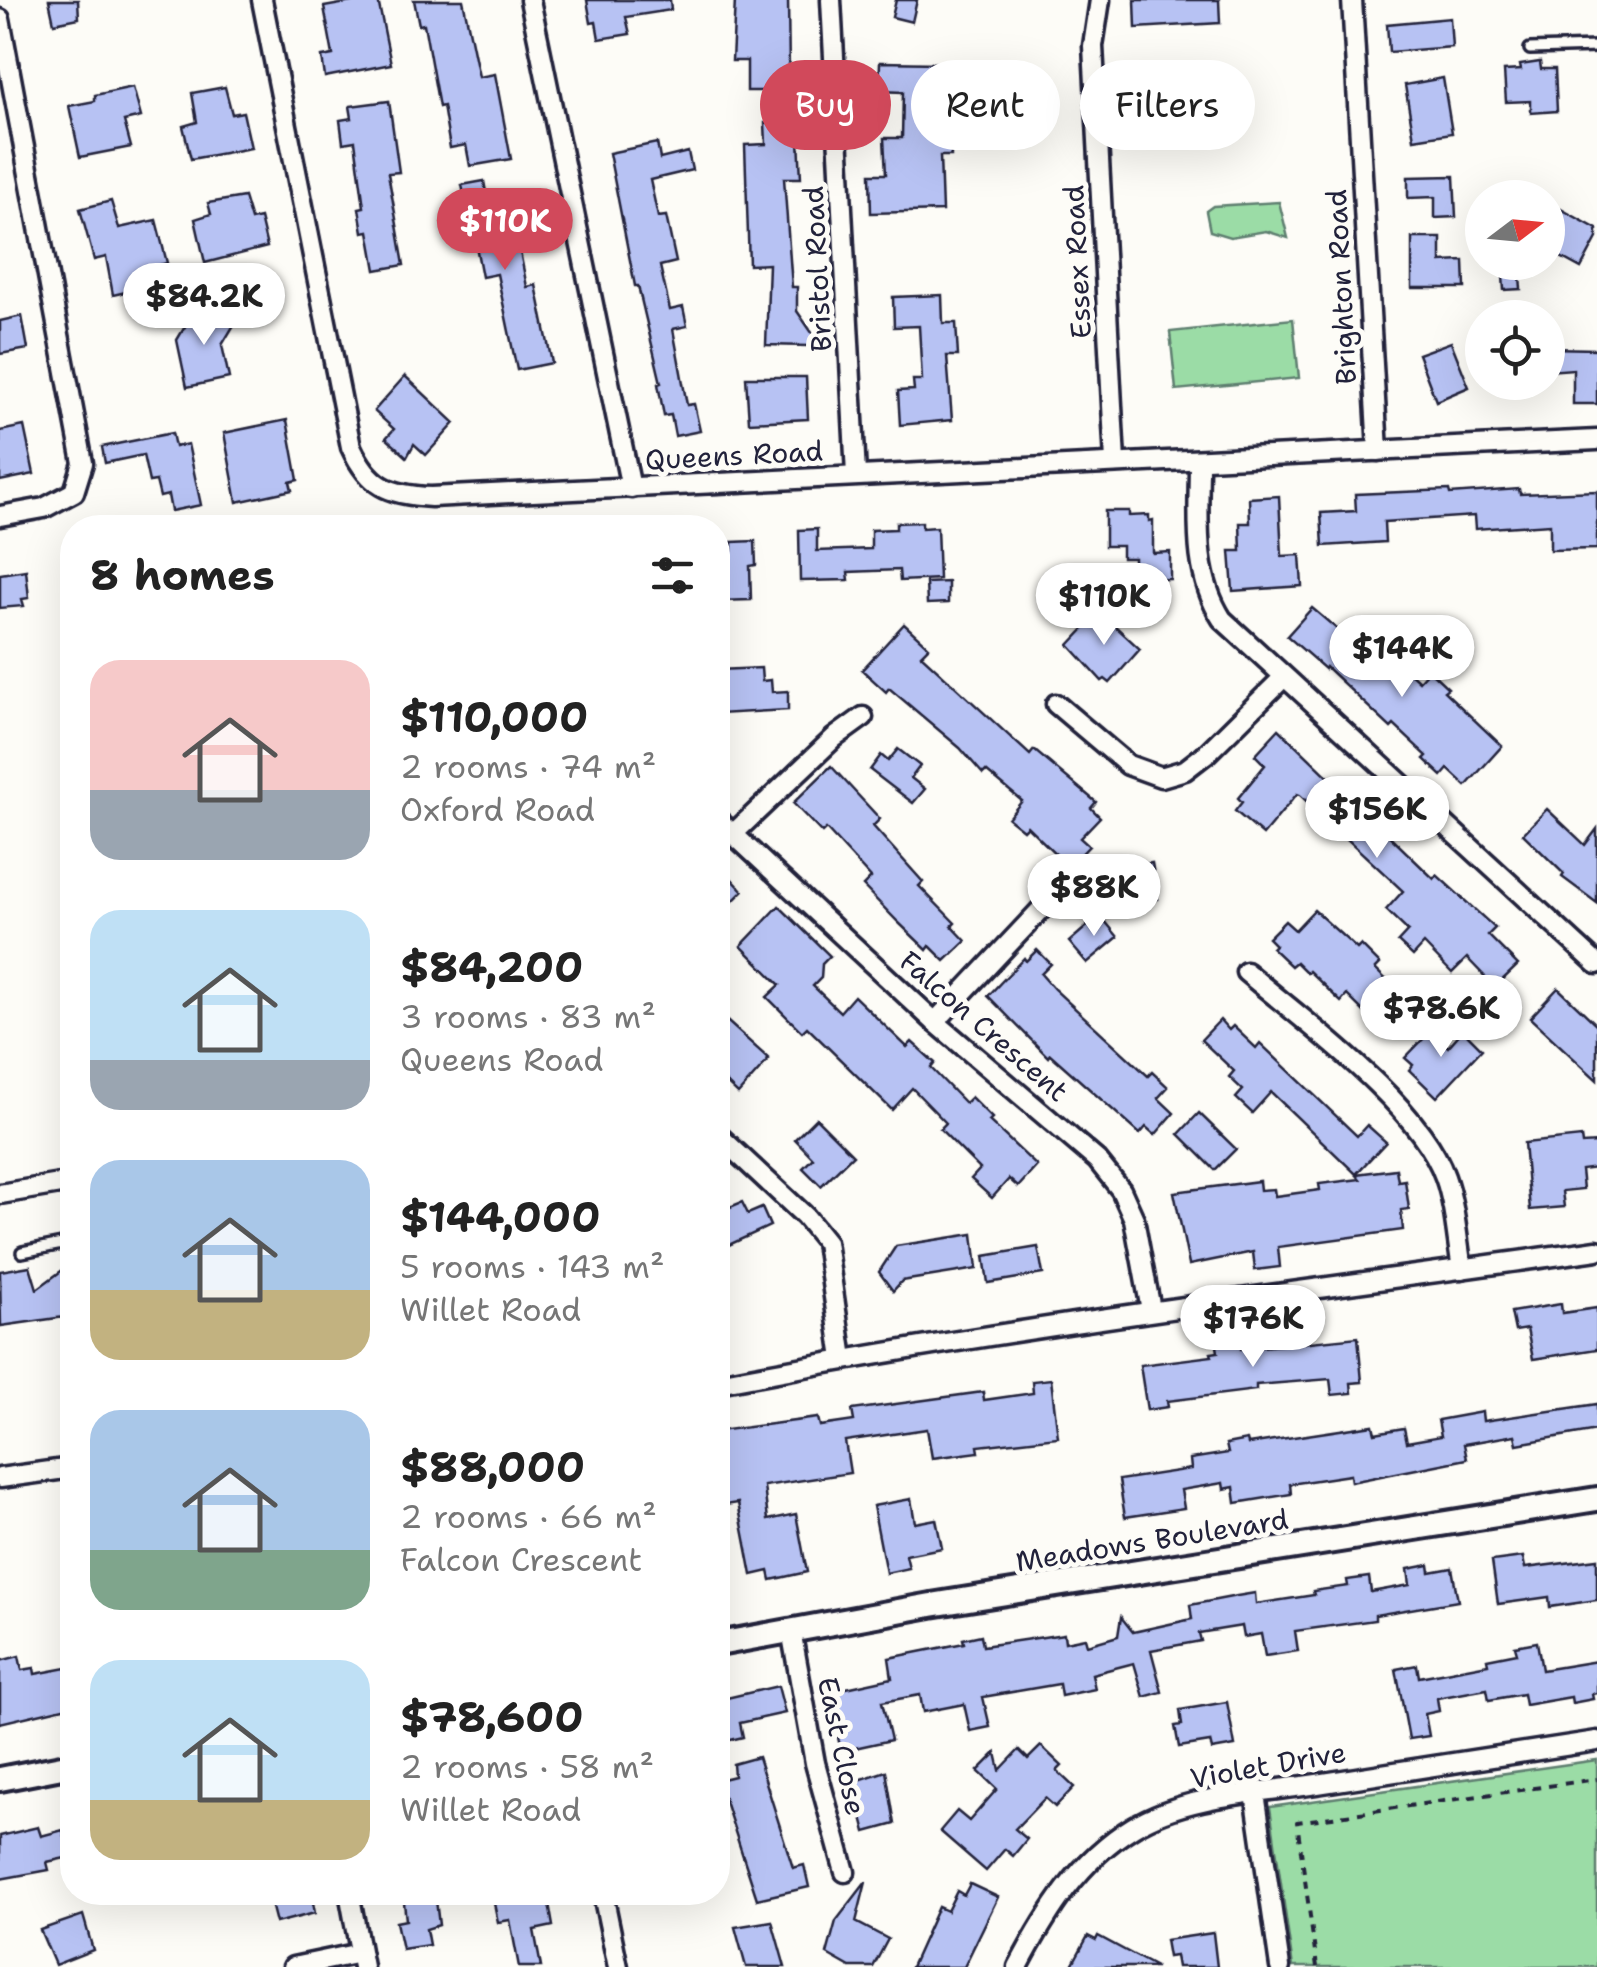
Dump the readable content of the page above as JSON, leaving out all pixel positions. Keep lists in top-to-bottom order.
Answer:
{
  "streets": {
    "street": [
      "Essex Road",
      "Bristol Road",
      "Brighton Road",
      "Queens Road",
      "Falcon Crescent",
      "Meadows Boulevard",
      "East Close",
      "Violet Drive"
    ]
  },
  "crossings": [
    ["Essex Road", "Queens Road"],
    ["Bristol Road", "Queens Road"],
    ["Brighton Road", "Queens Road"],
    ["Meadows Boulevard", "East Close"]
  ],
  "north": "right",
  "page": {
    "chip": ["Buy", "Rent", "Filters"],
    "price": [
      "$110K",
      "$84.2K",
      "$110K",
      "$144K",
      "$156K",
      "$88K",
      "$78.6K",
      "$176K"
    ],
    "heading": "8 homes",
    "list": [
      {
        "name": "$110,000",
        "note": "2 rooms · 74 m² · Oxford Road"
      },
      {
        "name": "$84,200",
        "note": "3 rooms · 83 m² · Queens Road"
      },
      {
        "name": "$144,000",
        "note": "5 rooms · 143 m² · Willet Road"
      },
      {
        "name": "$88,000",
        "note": "2 rooms · 66 m² · Falcon Crescent"
      },
      {
        "name": "$78,600",
        "note": "2 rooms · 58 m² · Willet Road"
      }
    ]
  }
}
